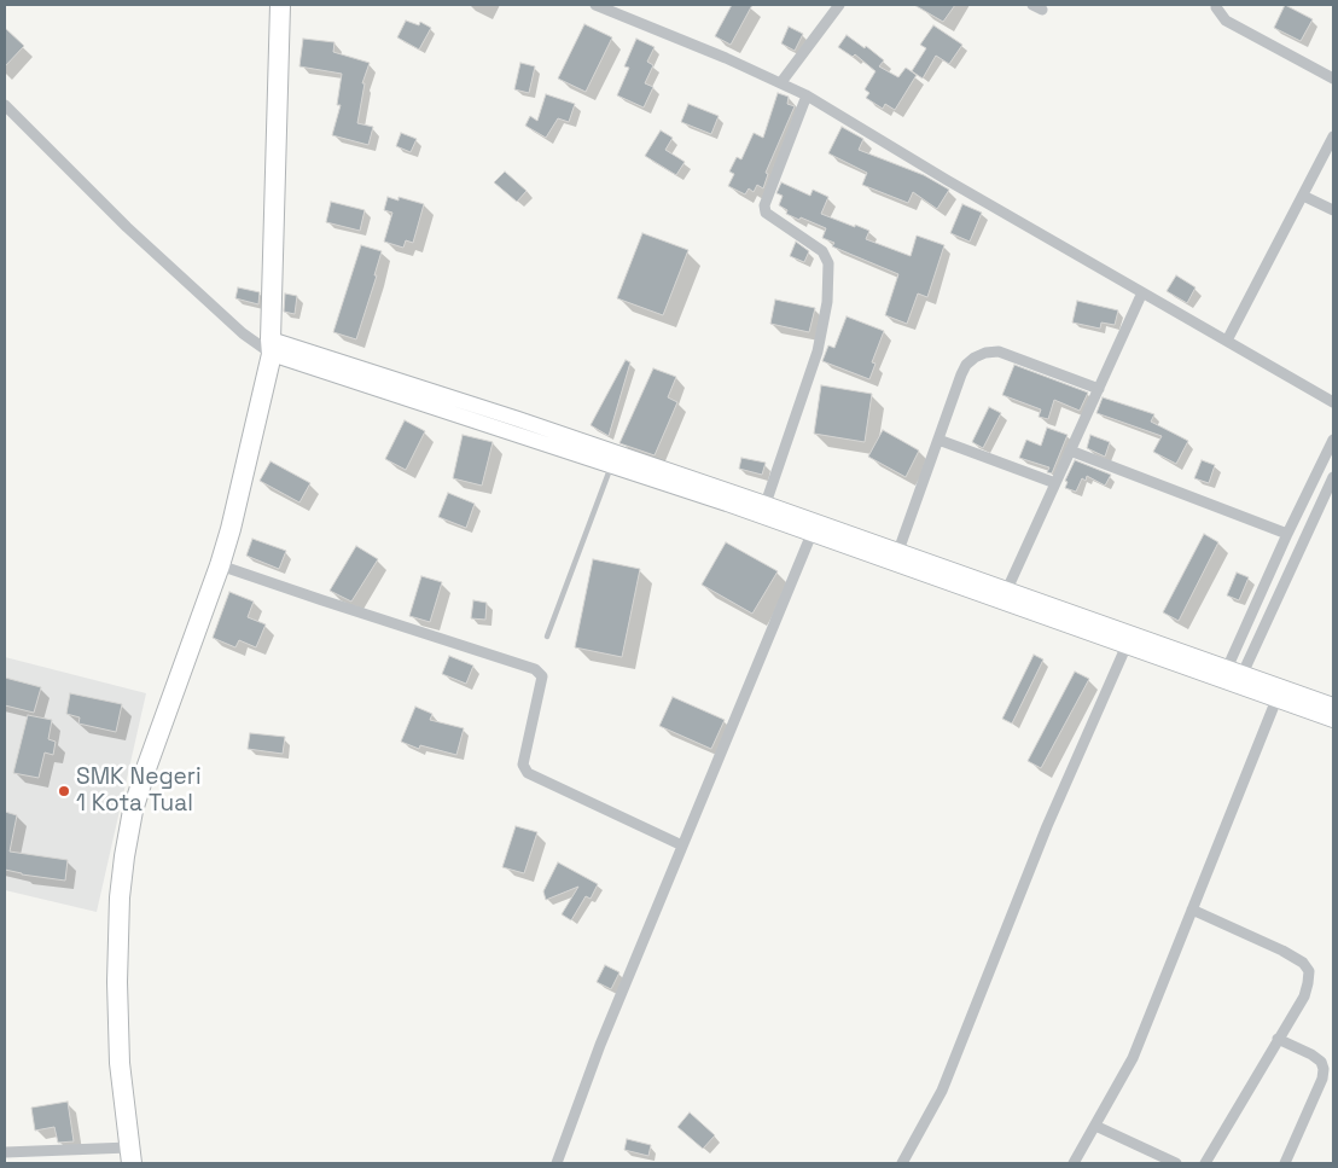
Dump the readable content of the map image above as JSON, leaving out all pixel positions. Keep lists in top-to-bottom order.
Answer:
{
  "places": ["SMK Negeri 1 Kota Tual"]
}
